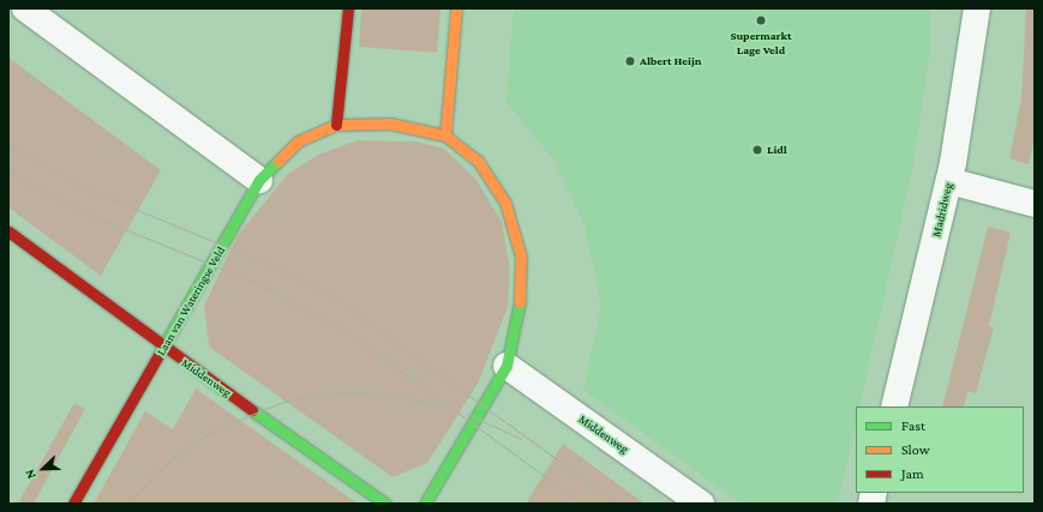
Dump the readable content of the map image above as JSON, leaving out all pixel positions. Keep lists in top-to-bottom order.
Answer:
{
  "streets": {
    "street": ["Madridweg", "Laan van Wateringse Veld", "Middenweg"]
  },
  "crossings": [
    ["Laan van Wateringse Veld", "Middenweg"]
  ],
  "places": ["Supermarkt Lage Veld", "Albert Heijn", "Lidl"],
  "legend": ["Fast", "Slow", "Jam"],
  "north": "bottom left"
}
